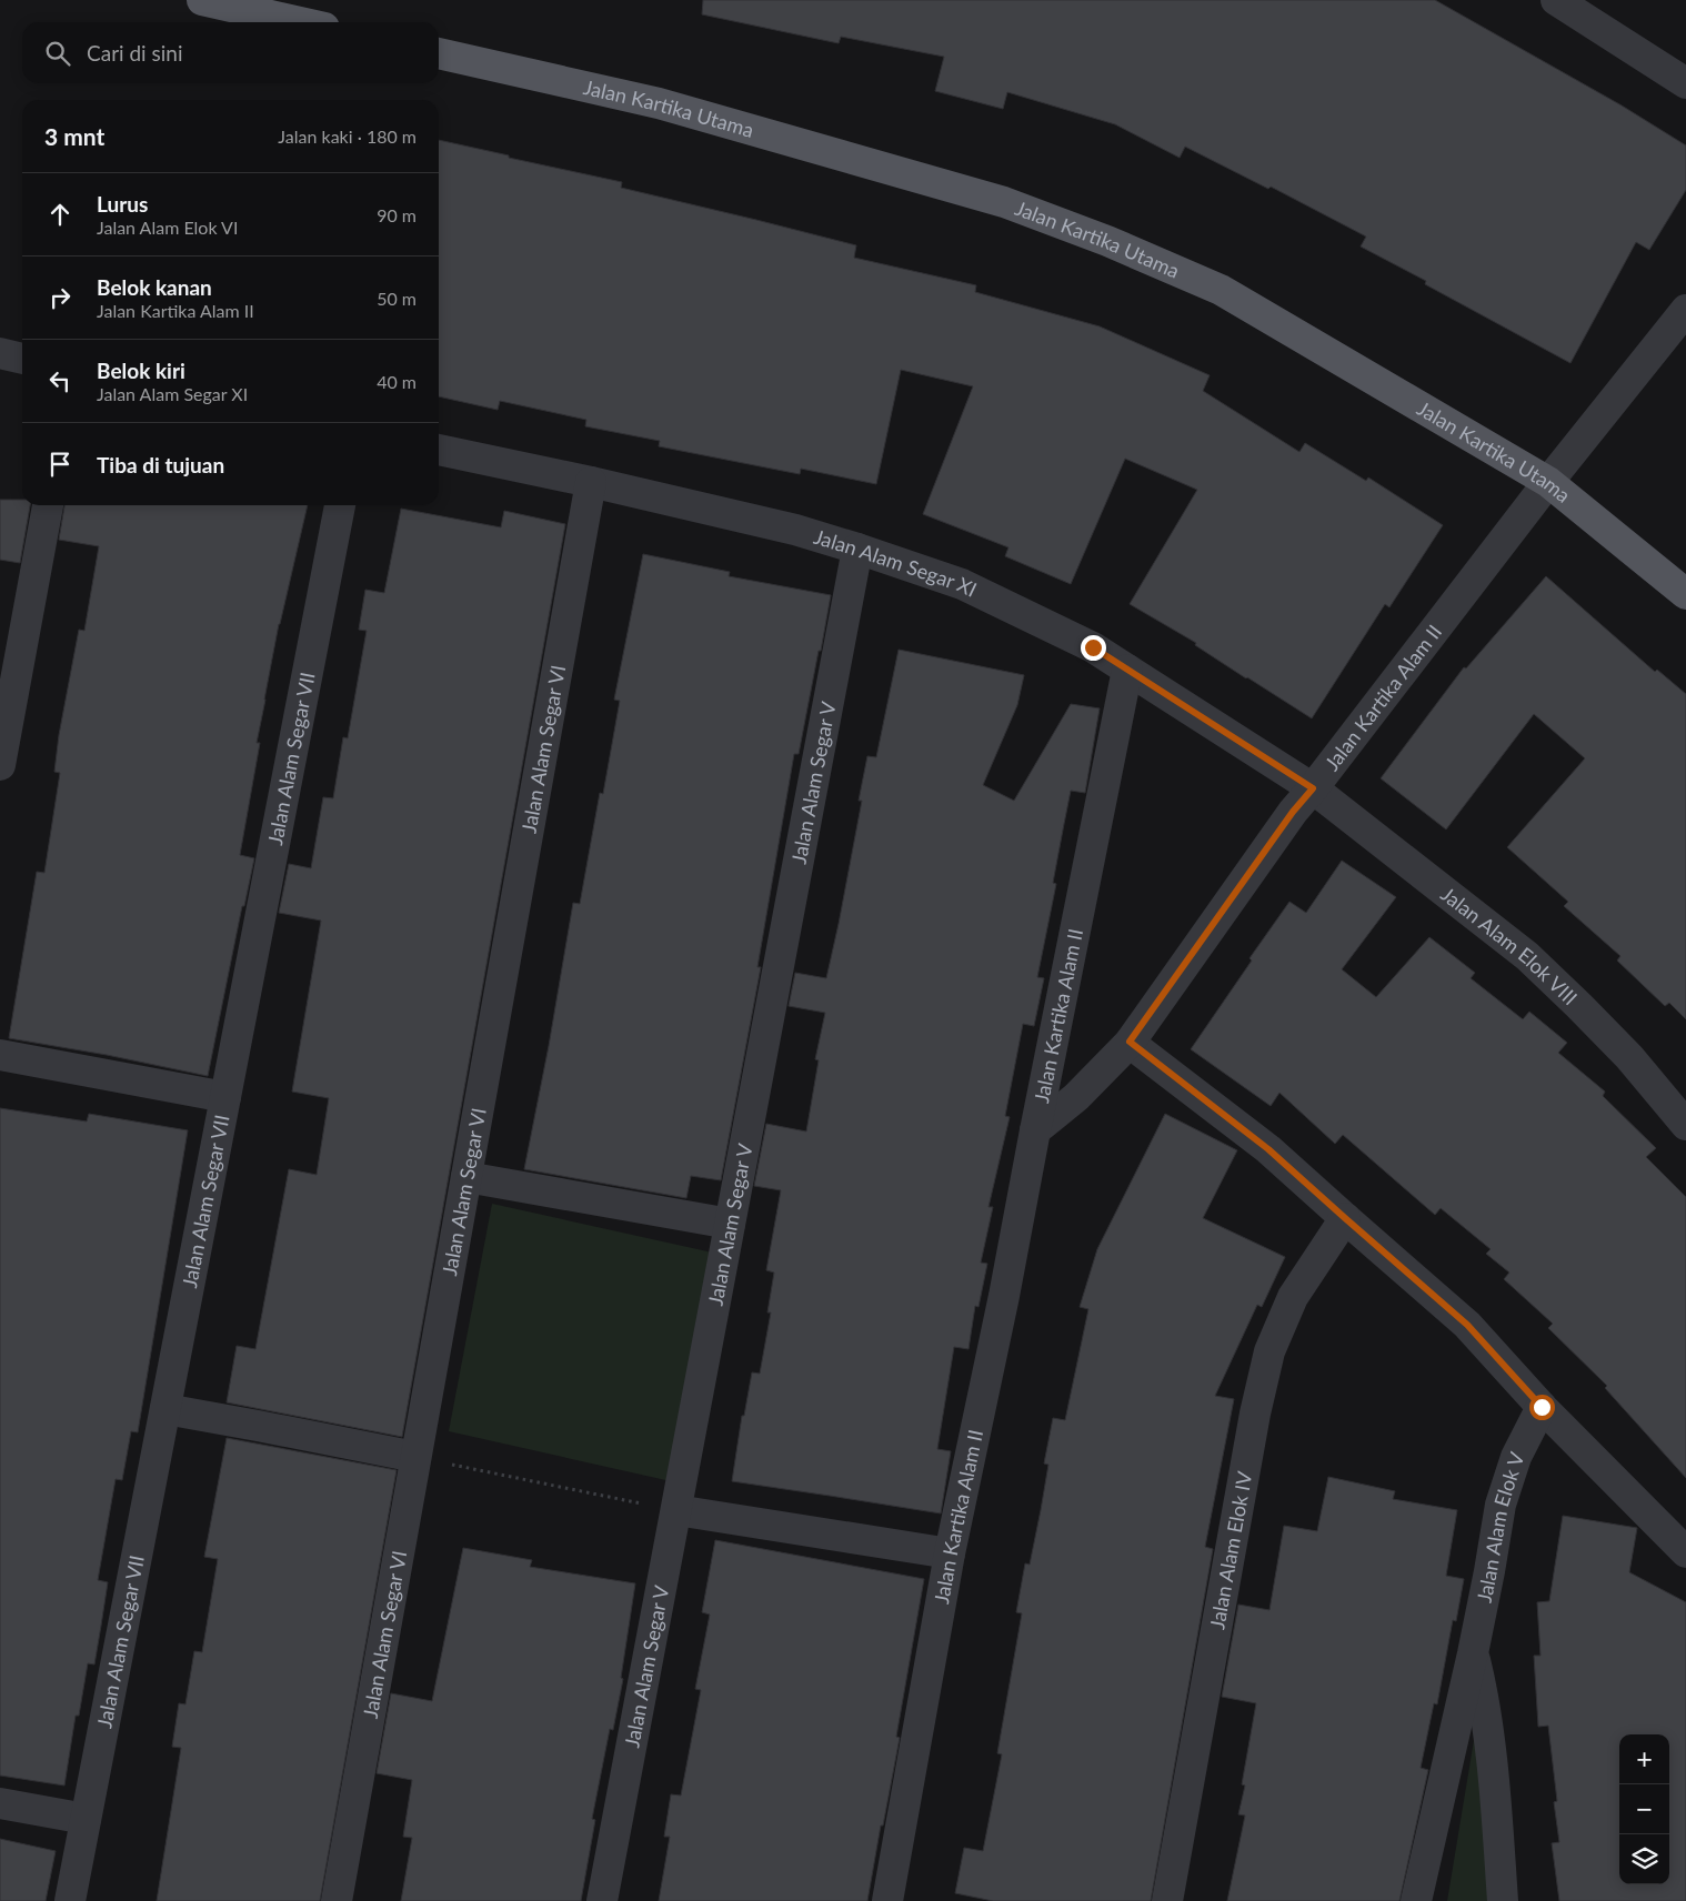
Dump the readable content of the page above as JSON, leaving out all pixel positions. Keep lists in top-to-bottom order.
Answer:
{
  "streets": {
    "main road": ["Jalan Kartika Utama"],
    "street": [
      "Jalan Alam Segar XI",
      "Jalan Kartika Alam II",
      "Jalan Alam Segar VI",
      "Jalan Alam Segar VII",
      "Jalan Alam Segar V",
      "Jalan Alam Elok VIII",
      "Jalan Alam Elok V",
      "Jalan Alam Elok IV"
    ]
  },
  "crossings": [
    ["Jalan Kartika Utama", "Jalan Kartika Alam II"],
    ["Jalan Alam Segar XI", "Jalan Kartika Alam II"],
    ["Jalan Alam Segar XI", "Jalan Alam Segar VI"],
    ["Jalan Alam Segar XI", "Jalan Alam Segar V"],
    ["Jalan Alam Segar XI", "Jalan Alam Elok VIII"],
    ["Jalan Kartika Alam II", "Jalan Alam Elok VIII"]
  ],
  "page": {
    "search": "Cari di sini",
    "heading": ["3 mnt", "Jalan kaki · 180 m"],
    "list": [
      ["Lurus", "Jalan Alam Elok VI", "90 m"],
      ["Belok kanan", "Jalan Kartika Alam II", "50 m"],
      ["Belok kiri", "Jalan Alam Segar XI", "40 m"],
      "Tiba di tujuan"
    ],
    "map_buttons": ["+", "−"]
  }
}
